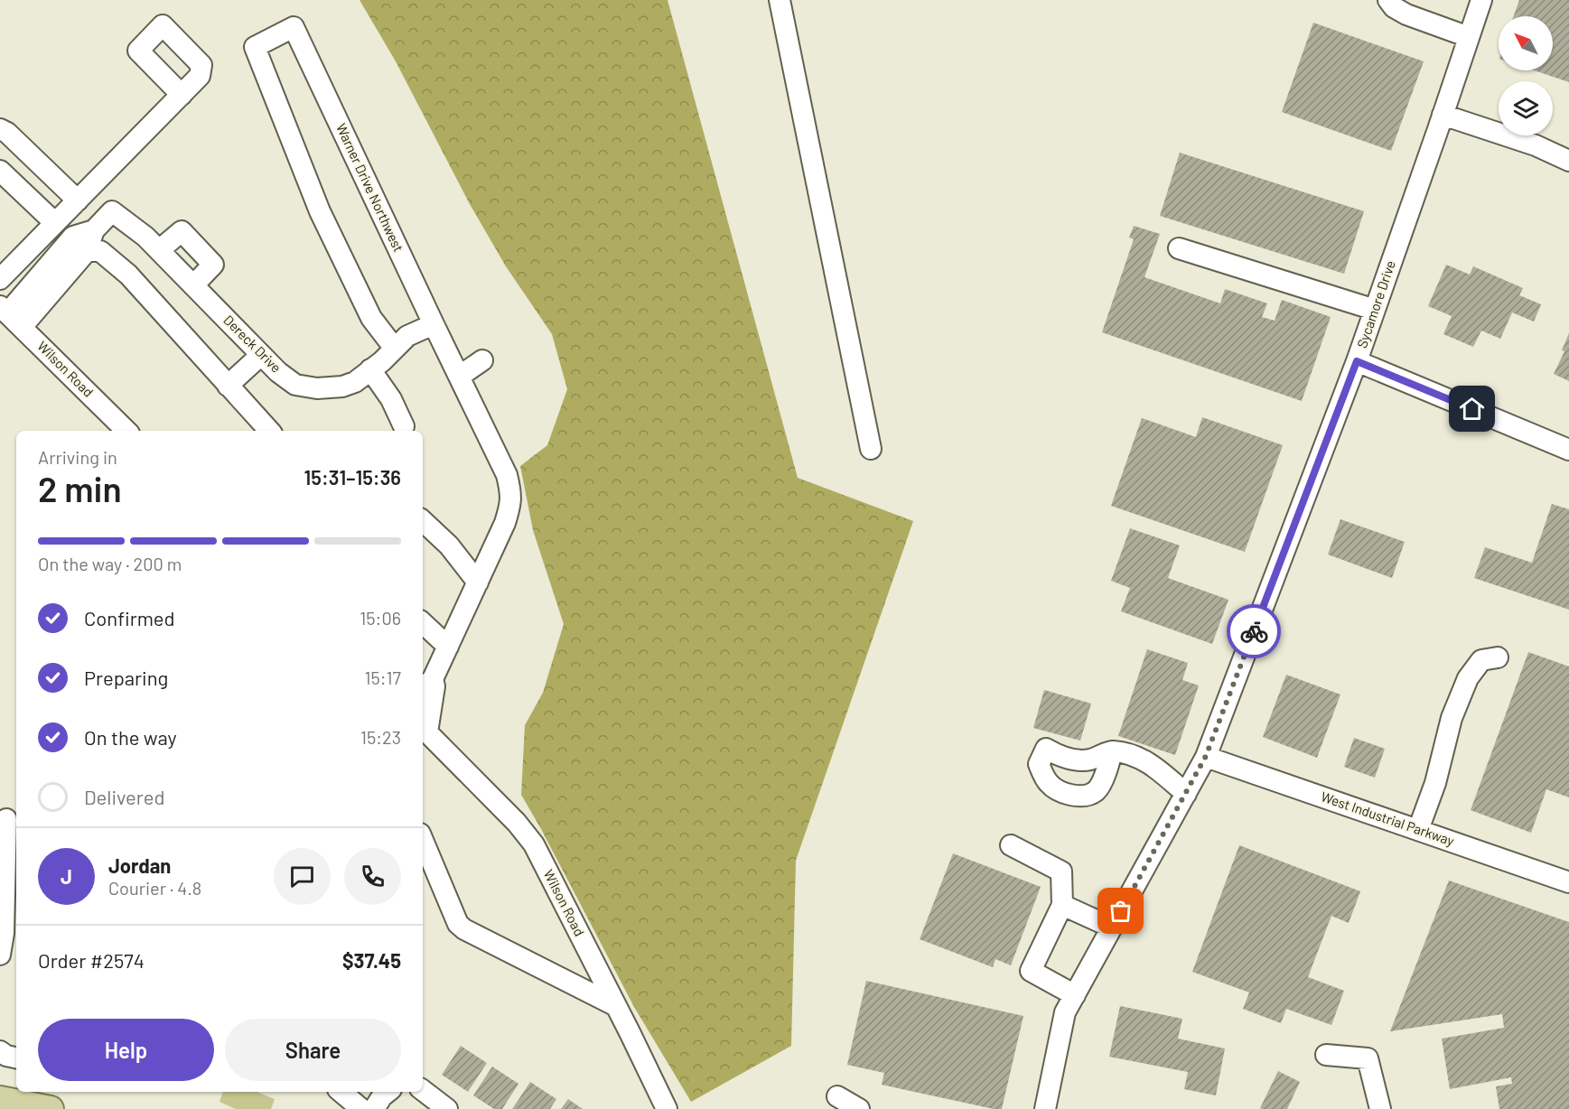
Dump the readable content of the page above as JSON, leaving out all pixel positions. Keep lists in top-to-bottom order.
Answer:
{
  "streets": {
    "street": [
      "Warner Drive Northwest",
      "Sycamore Drive",
      "Dereck Drive",
      "Wilson Road",
      "West Industrial Parkway"
    ]
  },
  "crossings": [
    ["Warner Drive Northwest", "Dereck Drive"],
    ["Sycamore Drive", "West Industrial Parkway"],
    ["Dereck Drive", "Wilson Road"]
  ],
  "north": "top left",
  "page": {
    "heading": ["2 min", "Arriving in", "15:31–15:36"],
    "panel": [
      "Jordan",
      "Courier · 4.8",
      "Order #2574",
      "$37.45"
    ],
    "bar": "On the way · 200 m",
    "list": [
      ["Confirmed", "15:06"],
      ["Preparing", "15:17"],
      ["On the way", "15:23"],
      "Delivered"
    ],
    "round": "J",
    "buttons": ["Help", "Share"]
  }
}
